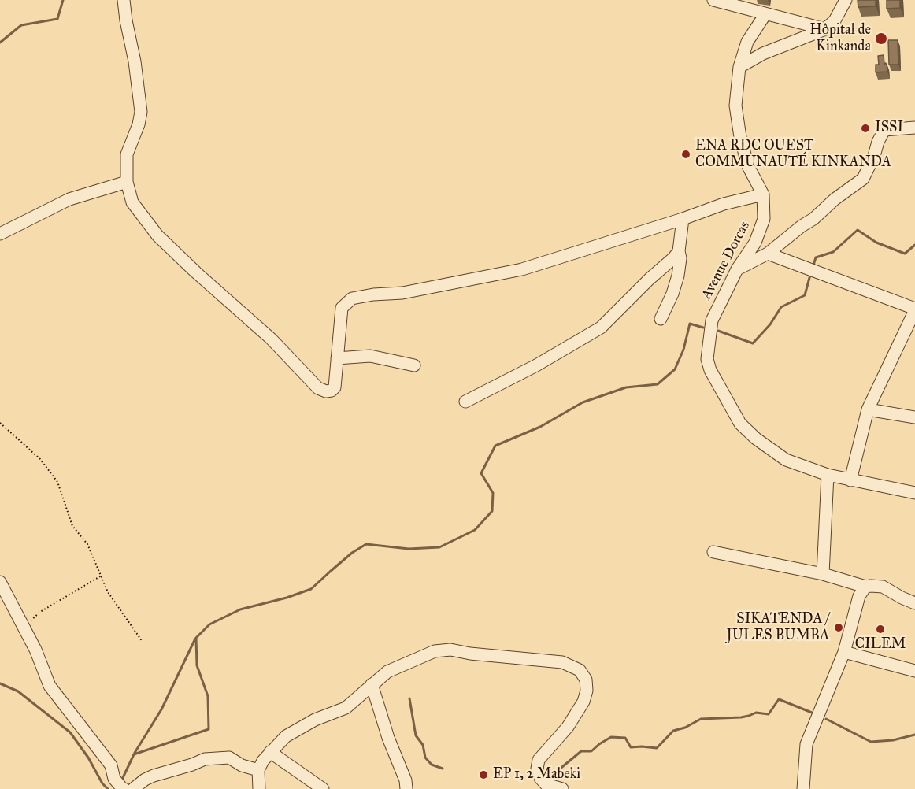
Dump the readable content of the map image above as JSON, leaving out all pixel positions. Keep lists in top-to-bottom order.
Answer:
{
  "streets": {
    "street": ["Avenue Dorcas"]
  },
  "places": [
    "Hôpital de Kinkanda",
    "ISSI",
    "ENA RDC OUEST COMMUNAUTÉ KINKANDA",
    "SIKATENDA / JULES BUMBA",
    "CILEM",
    "EP 1, 2 Mabeki"
  ]
}
